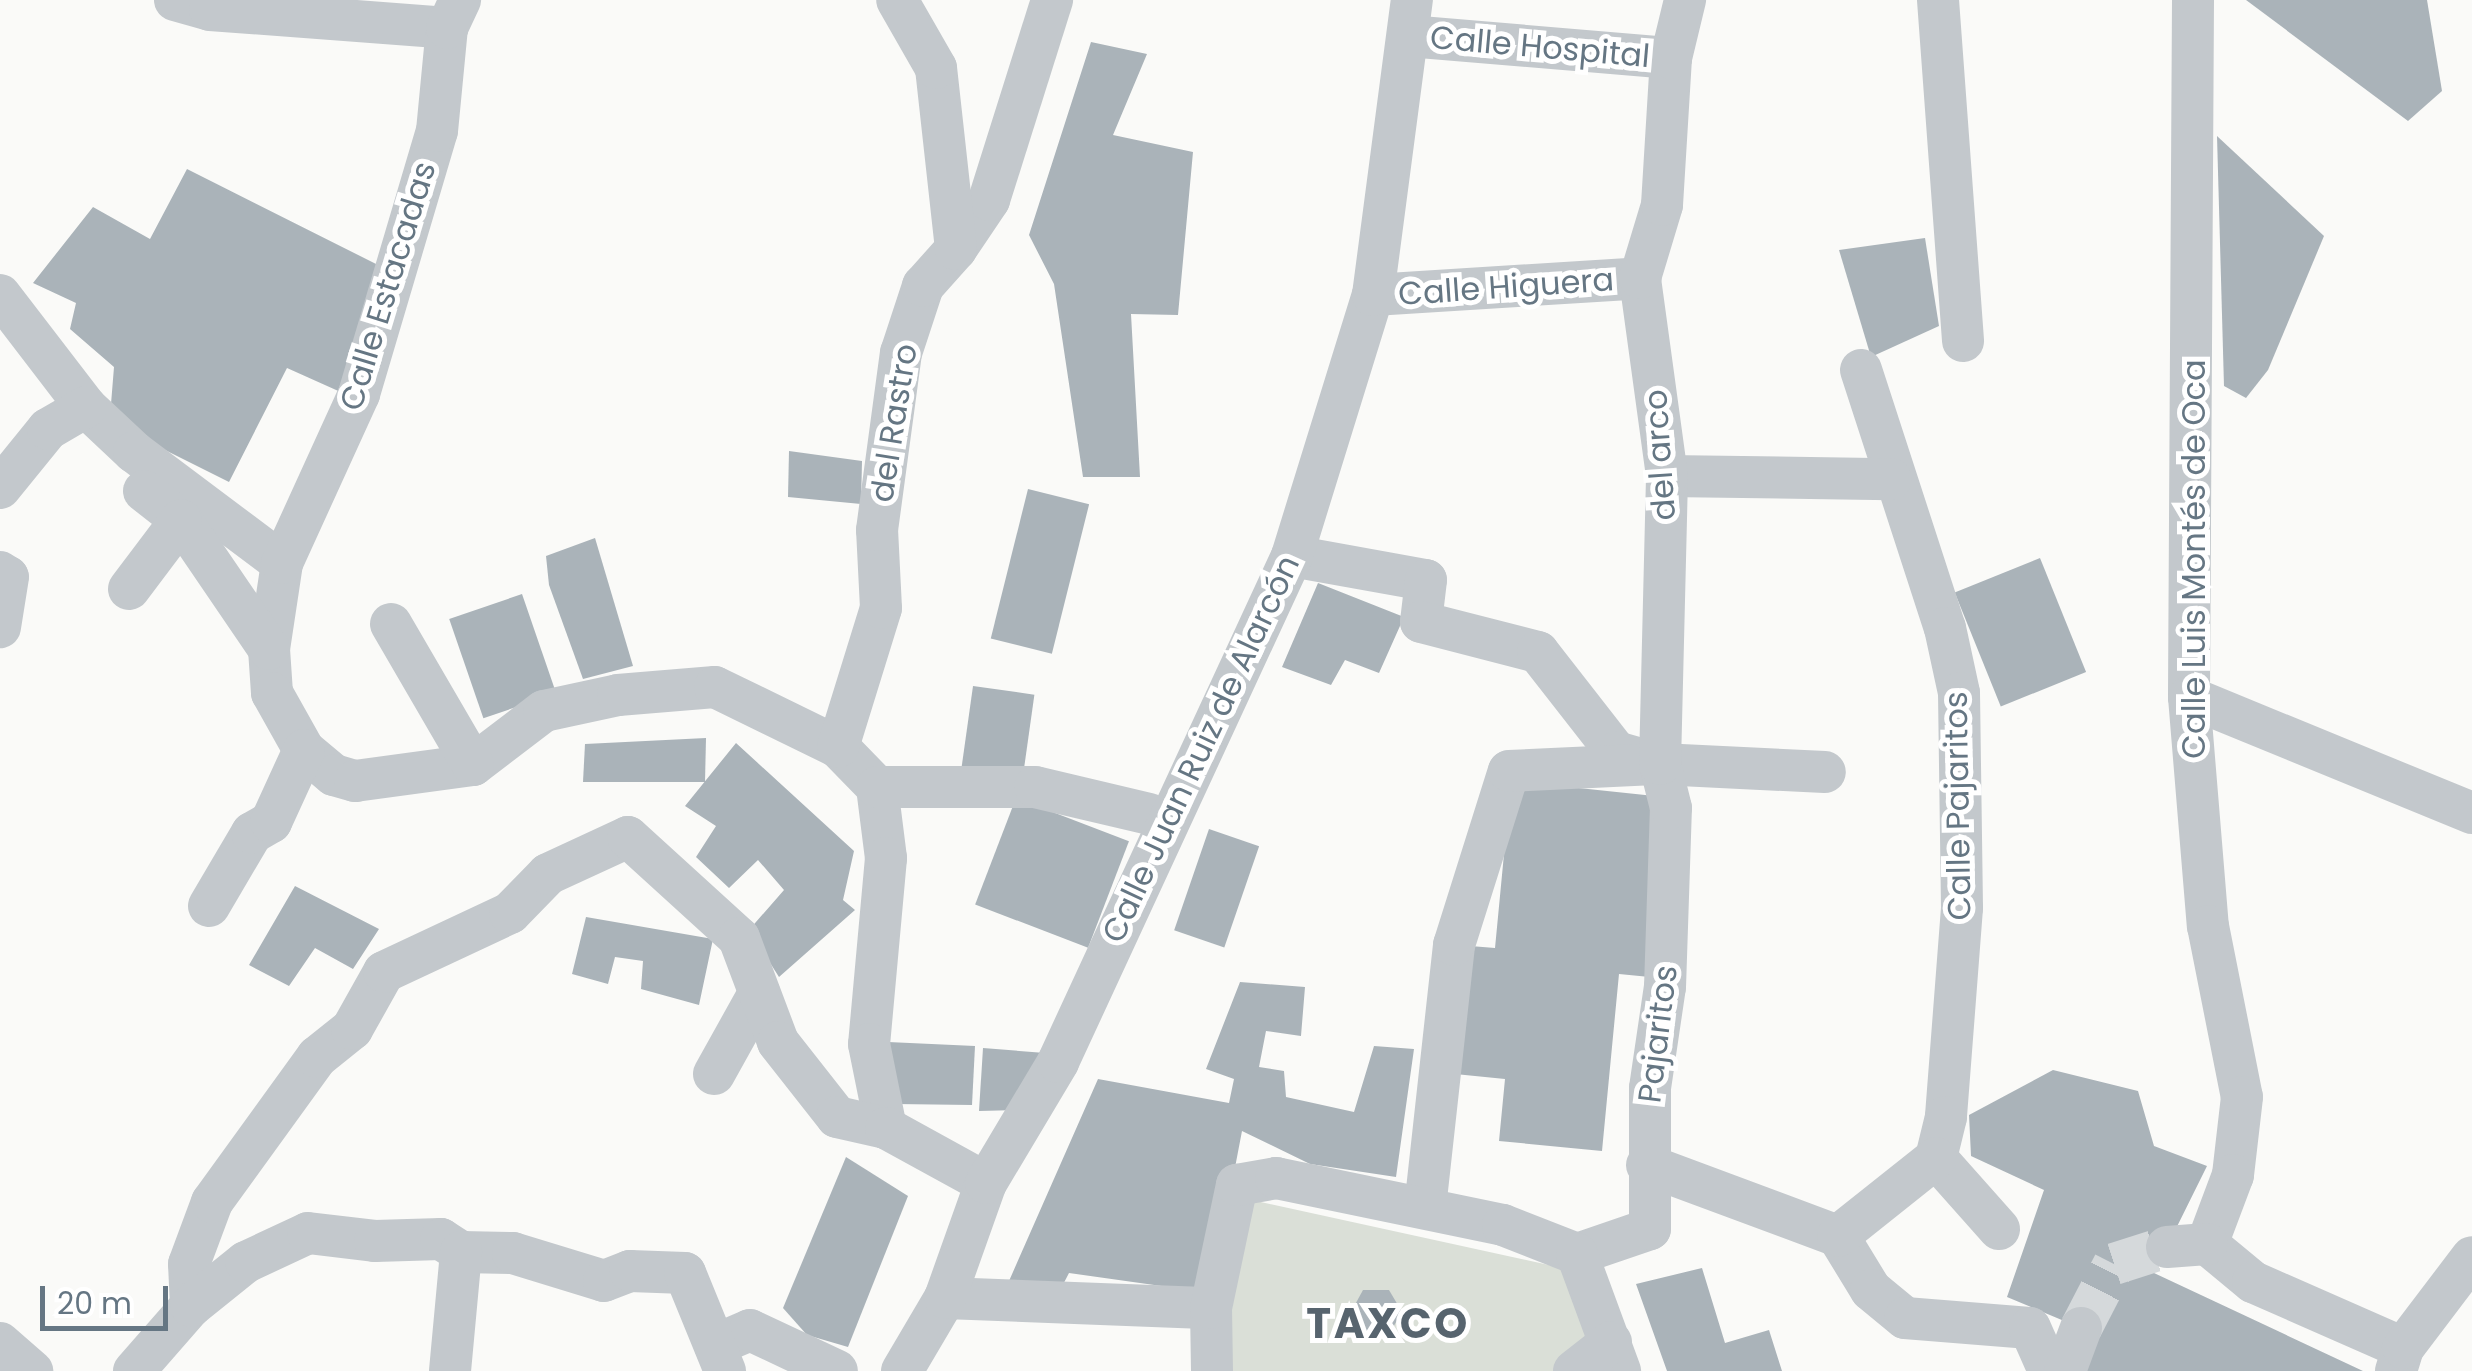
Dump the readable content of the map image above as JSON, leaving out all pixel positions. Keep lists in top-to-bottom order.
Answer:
{
  "streets": {
    "street": [
      "Calle Hospital",
      "Calle Estacadas",
      "Calle Higuera",
      "del Rastro",
      "del arco",
      "Calle Luis Montés de Oca",
      "Calle Juan Ruiz de Alarcón",
      "Calle Pajaritos",
      "Pajaritos"
    ]
  },
  "crossings": [
    ["Calle Hospital", "del arco"],
    ["Calle Hospital", "Calle Juan Ruiz de Alarcón"],
    ["Calle Higuera", "del arco"],
    ["Calle Higuera", "Calle Juan Ruiz de Alarcón"],
    ["del arco", "Pajaritos"]
  ],
  "districts": ["TAXCO"],
  "scale_bar": "20 m"
}
